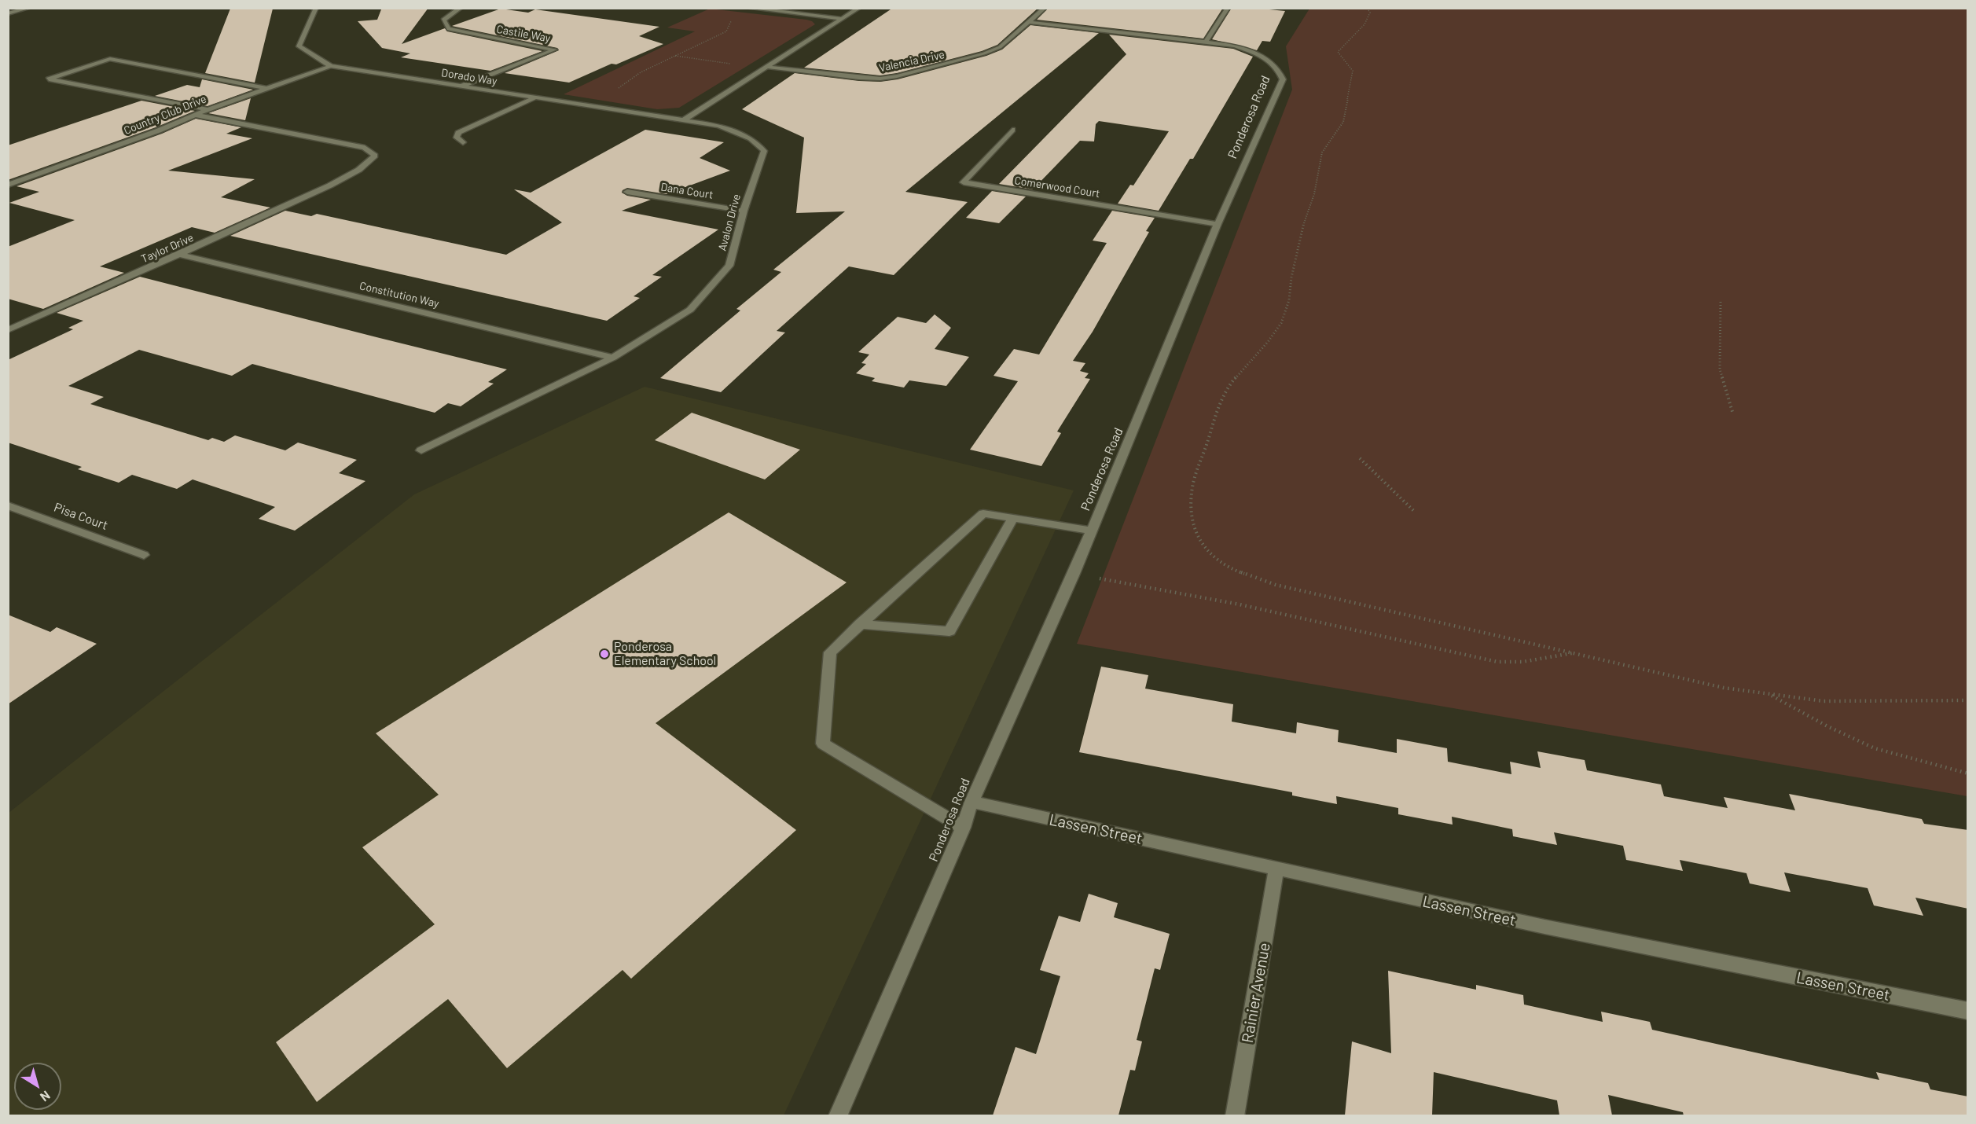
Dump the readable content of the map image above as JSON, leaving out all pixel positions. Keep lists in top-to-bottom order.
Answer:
{
  "streets": {
    "street": [
      "Castile Way",
      "Valencia Drive",
      "Dorado Way",
      "Country Club Drive",
      "Ponderosa Road",
      "Comerwood Court",
      "Dana Court",
      "Avalon Drive",
      "Taylor Drive",
      "Constitution Way",
      "Pisa Court",
      "Lassen Street",
      "Rainier Avenue"
    ]
  },
  "crossings": [
    ["Castile Way", "Dorado Way"],
    ["Valencia Drive", "Ponderosa Road"],
    ["Dorado Way", "Country Club Drive"],
    ["Dorado Way", "Avalon Drive"],
    ["Country Club Drive", "Taylor Drive"],
    ["Ponderosa Road", "Comerwood Court"],
    ["Ponderosa Road", "Lassen Street"],
    ["Dana Court", "Avalon Drive"],
    ["Avalon Drive", "Constitution Way"],
    ["Taylor Drive", "Constitution Way"],
    ["Lassen Street", "Rainier Avenue"]
  ],
  "places": ["Ponderosa Elementary School"],
  "north": "bottom right"
}
